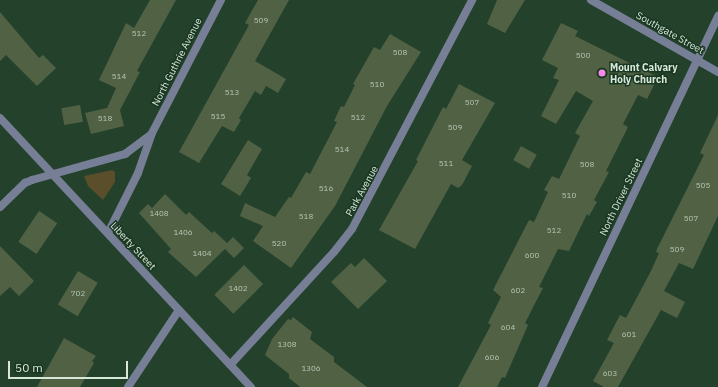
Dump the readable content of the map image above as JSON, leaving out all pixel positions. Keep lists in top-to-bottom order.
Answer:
{
  "streets": {
    "street": [
      "Southgate Street",
      "North Guthrie Avenue",
      "Park Avenue",
      "North Driver Street",
      "Liberty Street"
    ]
  },
  "crossings": [
    ["Southgate Street", "North Driver Street"],
    ["North Guthrie Avenue", "Liberty Street"],
    ["Park Avenue", "Liberty Street"]
  ],
  "places": ["Mount Calvary Holy Church"],
  "house_numbers": [
    "509",
    "512",
    "508",
    "500",
    "514",
    "510",
    "513",
    "507",
    "515",
    "512",
    "518",
    "509",
    "514",
    "511",
    "508",
    "505",
    "516",
    "510",
    "1408",
    "518",
    "507",
    "512",
    "1406",
    "520",
    "509",
    "1404",
    "600",
    "1402",
    "602",
    "702",
    "604",
    "601",
    "1308",
    "606",
    "1306",
    "603"
  ],
  "scale_bar": "50 m"
}
